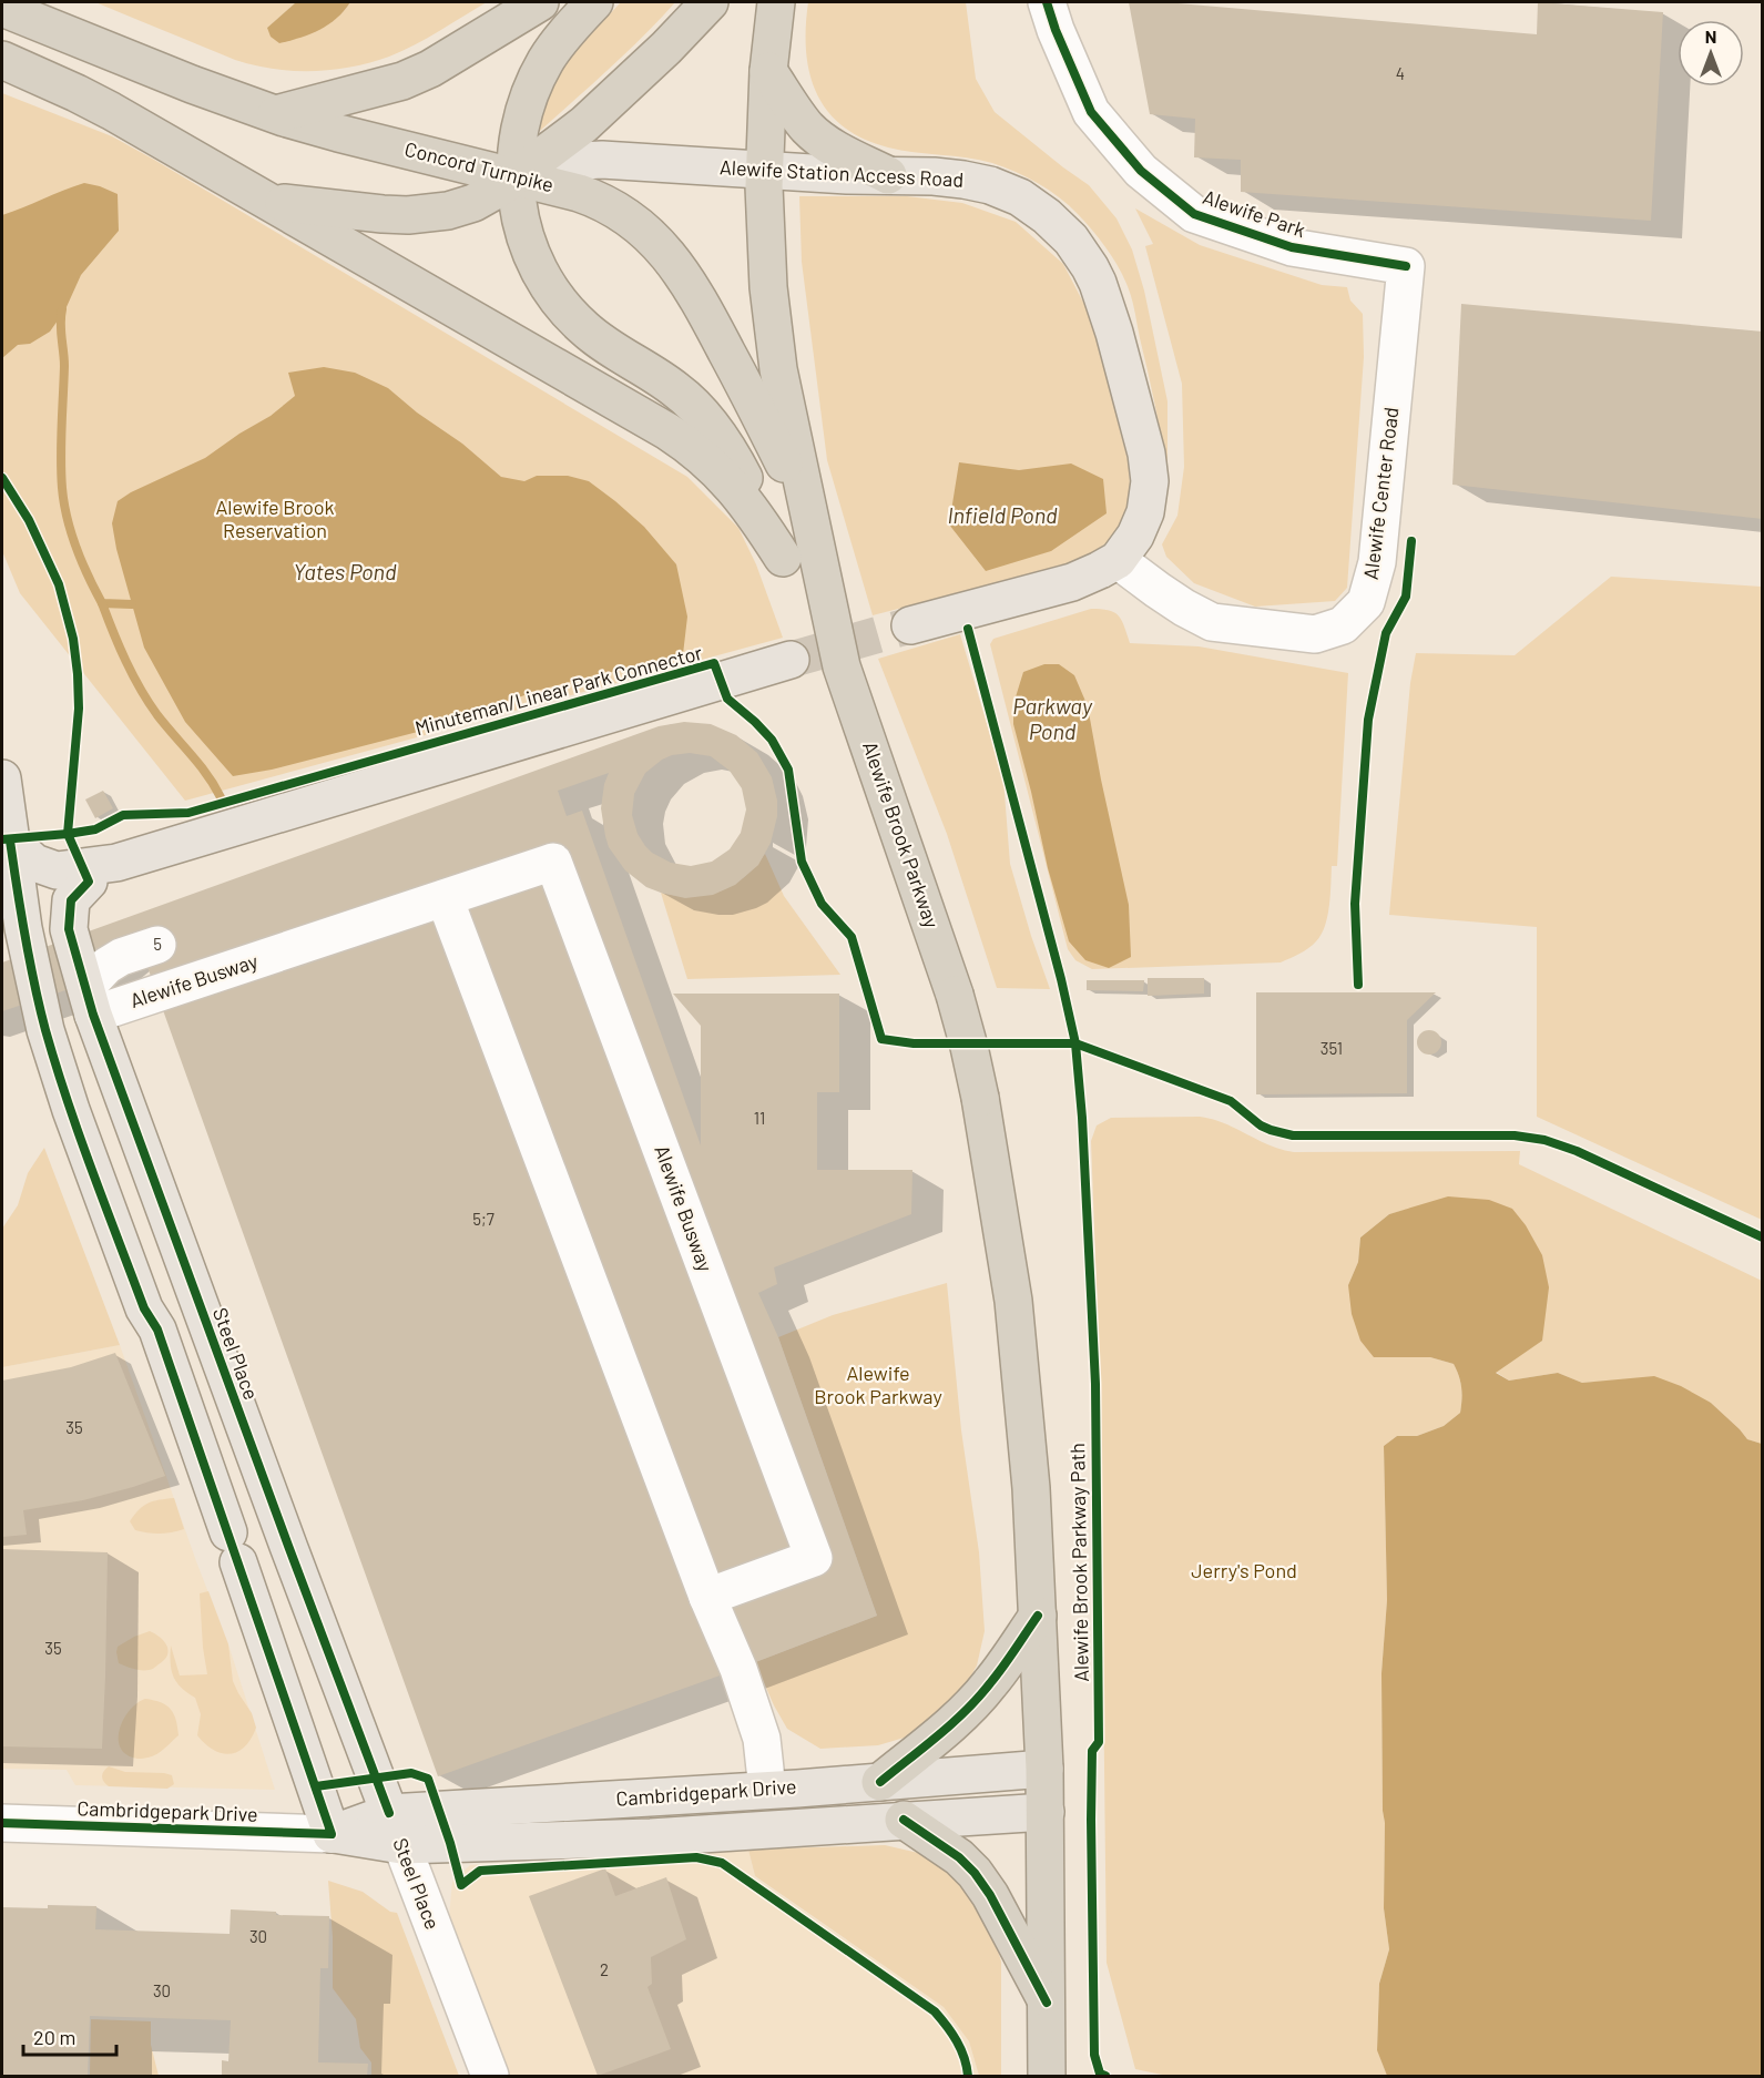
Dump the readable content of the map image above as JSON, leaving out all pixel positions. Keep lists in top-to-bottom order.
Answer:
{
  "streets": {
    "highway": ["Concord Turnpike", "Alewife Brook Parkway"],
    "main road": ["Alewife Station Access Road", "Steel Place", "Cambridgepark Drive"],
    "street": ["Alewife Park", "Alewife Center Road", "Alewife Busway"],
    "cycle path": ["Minuteman/Linear Park Connector", "Alewife Brook Parkway Path"]
  },
  "crossings": [
    ["Concord Turnpike", "Alewife Station Access Road"],
    ["Concord Turnpike", "Alewife Brook Parkway"],
    ["Alewife Station Access Road", "Alewife Center Road"],
    ["Alewife Station Access Road", "Alewife Brook Parkway"],
    ["Alewife Park", "Alewife Center Road"],
    ["Alewife Brook Parkway", "Cambridgepark Drive"],
    ["Alewife Busway", "Steel Place"],
    ["Steel Place", "Cambridgepark Drive"]
  ],
  "water": ["Infield Pond", "Yates Pond", "Parkway Pond"],
  "parks": ["Alewife Brook Reservation", "Alewife Brook Parkway", "Jerry's Pond"],
  "house_numbers": [
    "4",
    "5",
    "351",
    "11",
    "5;7",
    "35",
    "35",
    "30",
    "2",
    "30"
  ],
  "scale_bar": "20 m",
  "north": "top"
}
